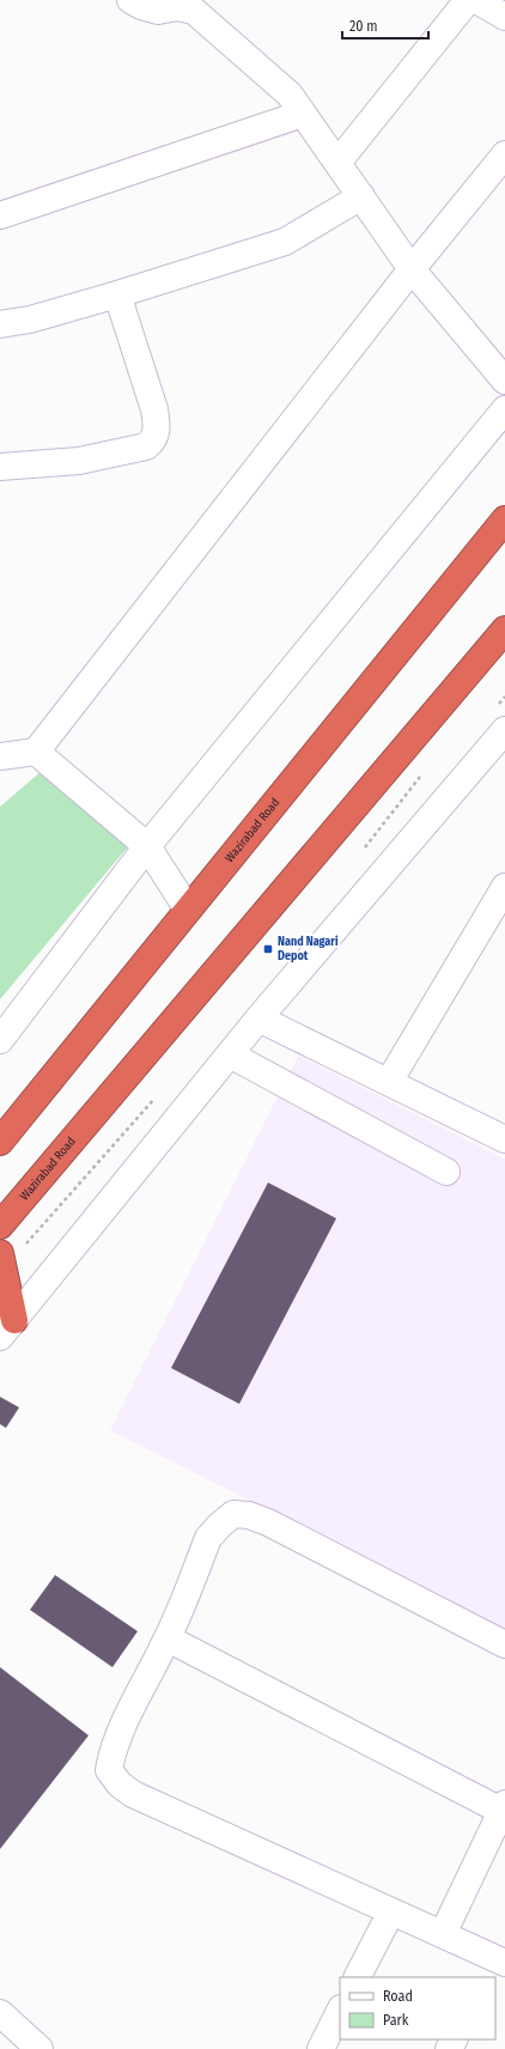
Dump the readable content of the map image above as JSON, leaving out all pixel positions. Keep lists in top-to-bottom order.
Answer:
{
  "streets": {
    "highway": ["Wazirabad Road"]
  },
  "places": {
    "transit": ["Nand Nagari Depot"]
  },
  "legend": ["Road", "Park"],
  "scale_bar": "20 m"
}
